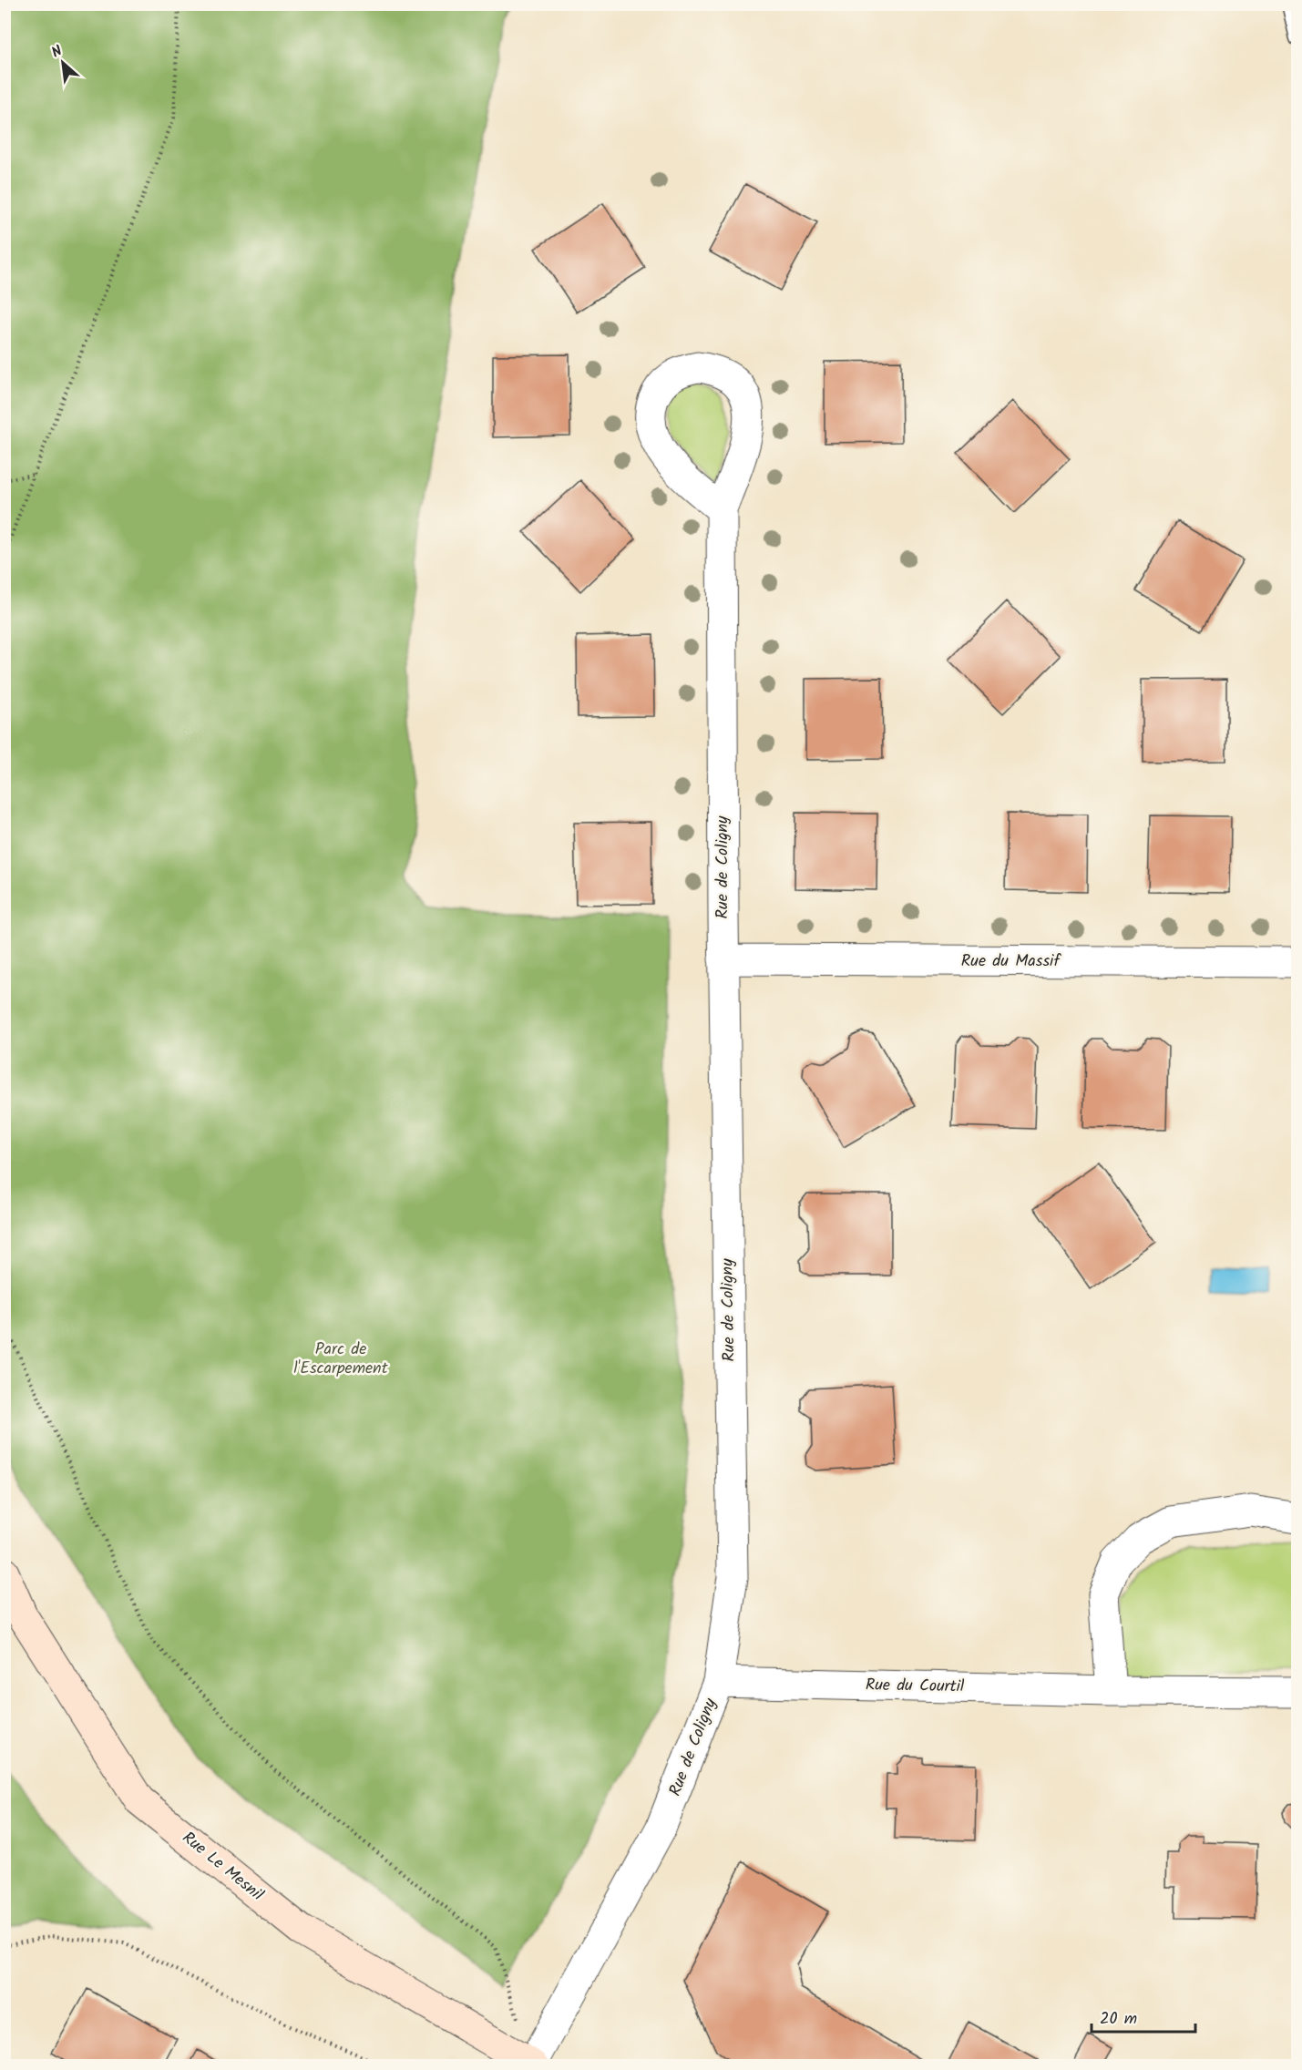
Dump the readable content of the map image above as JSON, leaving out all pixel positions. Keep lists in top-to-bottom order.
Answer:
{
  "streets": {
    "street": [
      "Rue de Coligny",
      "Rue du Massif",
      "Rue du Courtil",
      "Rue Le Mesnil"
    ]
  },
  "crossings": [
    ["Rue de Coligny", "Rue du Massif"],
    ["Rue de Coligny", "Rue du Courtil"],
    ["Rue de Coligny", "Rue Le Mesnil"]
  ],
  "parks": ["Parc de l'Escarpement"],
  "scale_bar": "20 m",
  "north": "top left"
}
